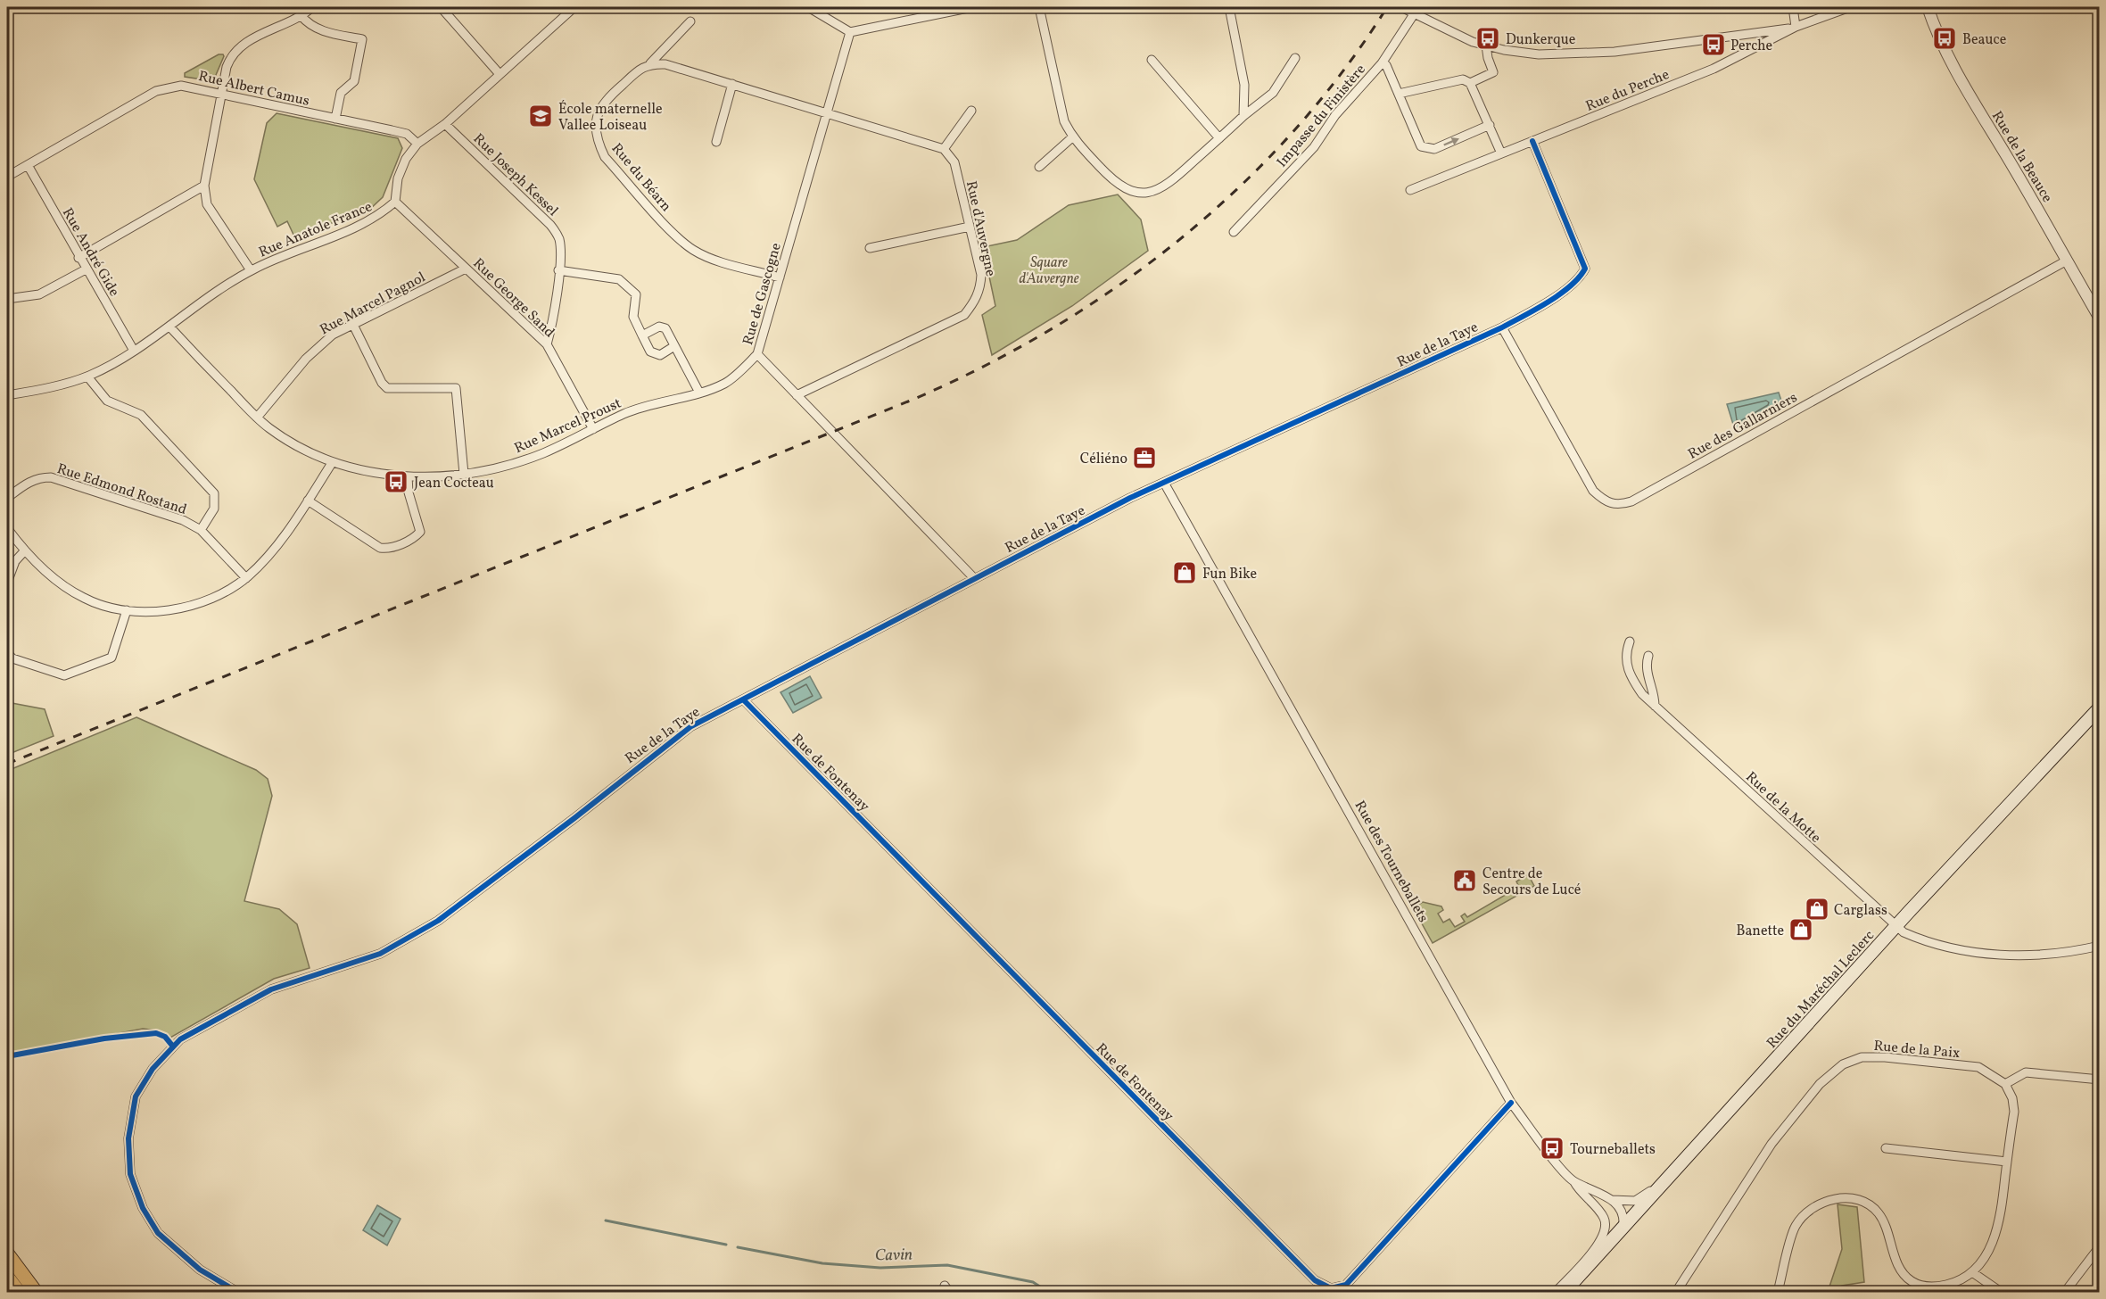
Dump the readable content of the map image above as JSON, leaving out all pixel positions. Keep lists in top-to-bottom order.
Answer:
{
  "streets": {
    "main road": ["Rue du Maréchal Leclerc"],
    "street": [
      "Rue Albert Camus",
      "Rue du Perche",
      "Impasse du Finistère",
      "Rue de la Beauce",
      "Rue Joseph Kessel",
      "Rue du Béarn",
      "Rue Anatole France",
      "Rue d'Auvergne",
      "Rue André Gide",
      "Rue de Gascogne",
      "Rue George Sand",
      "Rue Marcel Pagnol",
      "Rue de la Taye",
      "Rue Marcel Proust",
      "Rue des Gallarniers",
      "Rue Edmond Rostand",
      "Rue de Fontenay",
      "Rue de la Motte",
      "Rue des Tourneballets",
      "Rue de la Paix"
    ]
  },
  "crossings": [
    ["Rue Albert Camus", "Rue André Gide"],
    ["Rue du Perche", "Rue de la Taye"],
    ["Rue de la Beauce", "Rue des Gallarniers"],
    ["Rue Joseph Kessel", "Rue George Sand"],
    ["Rue du Béarn", "Rue de Gascogne"],
    ["Rue Anatole France", "Rue André Gide"],
    ["Rue Anatole France", "Rue George Sand"],
    ["Rue Anatole France", "Rue Marcel Proust"],
    ["Rue d'Auvergne", "Rue de Gascogne"],
    ["Rue de Gascogne", "Rue de la Taye"],
    ["Rue de Gascogne", "Rue Marcel Proust"],
    ["Rue George Sand", "Rue Marcel Pagnol"],
    ["Rue George Sand", "Rue Marcel Proust"],
    ["Rue Marcel Pagnol", "Rue Marcel Proust"],
    ["Rue de la Taye", "Rue des Gallarniers"],
    ["Rue de la Taye", "Rue de Fontenay"],
    ["Rue de la Taye", "Rue des Tourneballets"],
    ["Rue de Fontenay", "Rue des Tourneballets"],
    ["Rue de la Motte", "Rue du Maréchal Leclerc"]
  ],
  "water": ["Cavin"],
  "parks": ["Square d'Auvergne"],
  "places": {
    "bus stop": [
      "Dunkerque",
      "Beauce",
      "Perche",
      "Jean Cocteau",
      "Tourneballets"
    ],
    "school or university": ["École maternelle Vallee Loiseau"],
    "office": ["Céliéno"],
    "shop": ["Fun Bike", "Carglass", "Banette"],
    "public building": ["Centre de Secours de Lucé"]
  }
}
